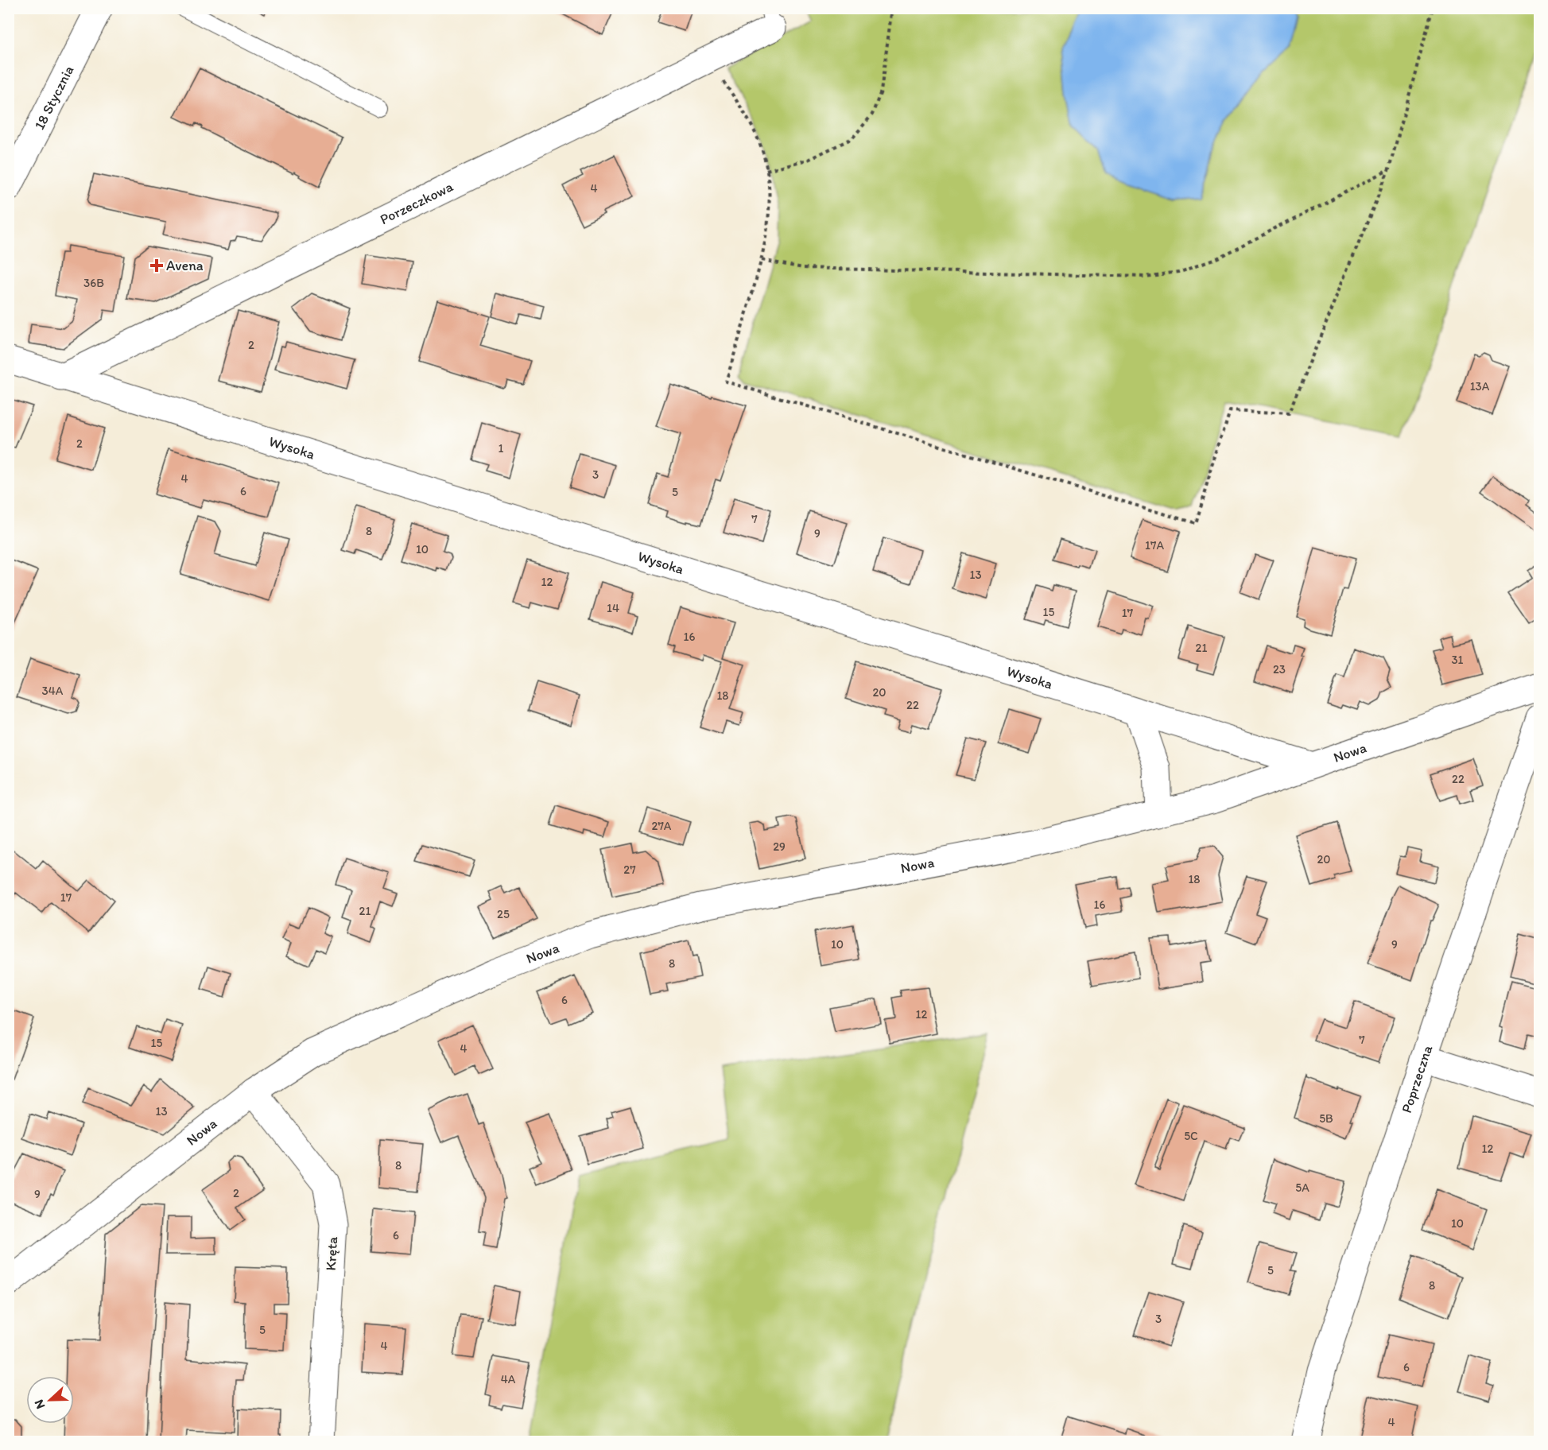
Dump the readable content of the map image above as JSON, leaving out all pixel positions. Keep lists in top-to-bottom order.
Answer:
{
  "streets": {
    "street": [
      "18 Stycznia",
      "Porzeczkowa",
      "Wysoka",
      "Nowa",
      "Poprzeczna",
      "Kręta"
    ]
  },
  "crossings": [
    ["Porzeczkowa", "Wysoka"],
    ["Wysoka", "Nowa"],
    ["Nowa", "Kręta"]
  ],
  "places": {
    "health": ["Avena"]
  },
  "house_numbers": [
    "4",
    "36B",
    "2",
    "13A",
    "2",
    "1",
    "3",
    "4",
    "6",
    "5",
    "7",
    "8",
    "9",
    "17A",
    "10",
    "13",
    "12",
    "14",
    "15",
    "17",
    "16",
    "21",
    "31",
    "23",
    "34A",
    "20",
    "18",
    "22",
    "22",
    "27A",
    "29",
    "20",
    "27",
    "18",
    "17",
    "16",
    "21",
    "25",
    "10",
    "9",
    "8",
    "6",
    "12",
    "7",
    "15",
    "4",
    "13",
    "5B",
    "5C",
    "12",
    "8",
    "5A",
    "2",
    "9",
    "10",
    "6",
    "5",
    "8",
    "3",
    "5",
    "4",
    "6",
    "4A",
    "4"
  ],
  "north": "left"
}
